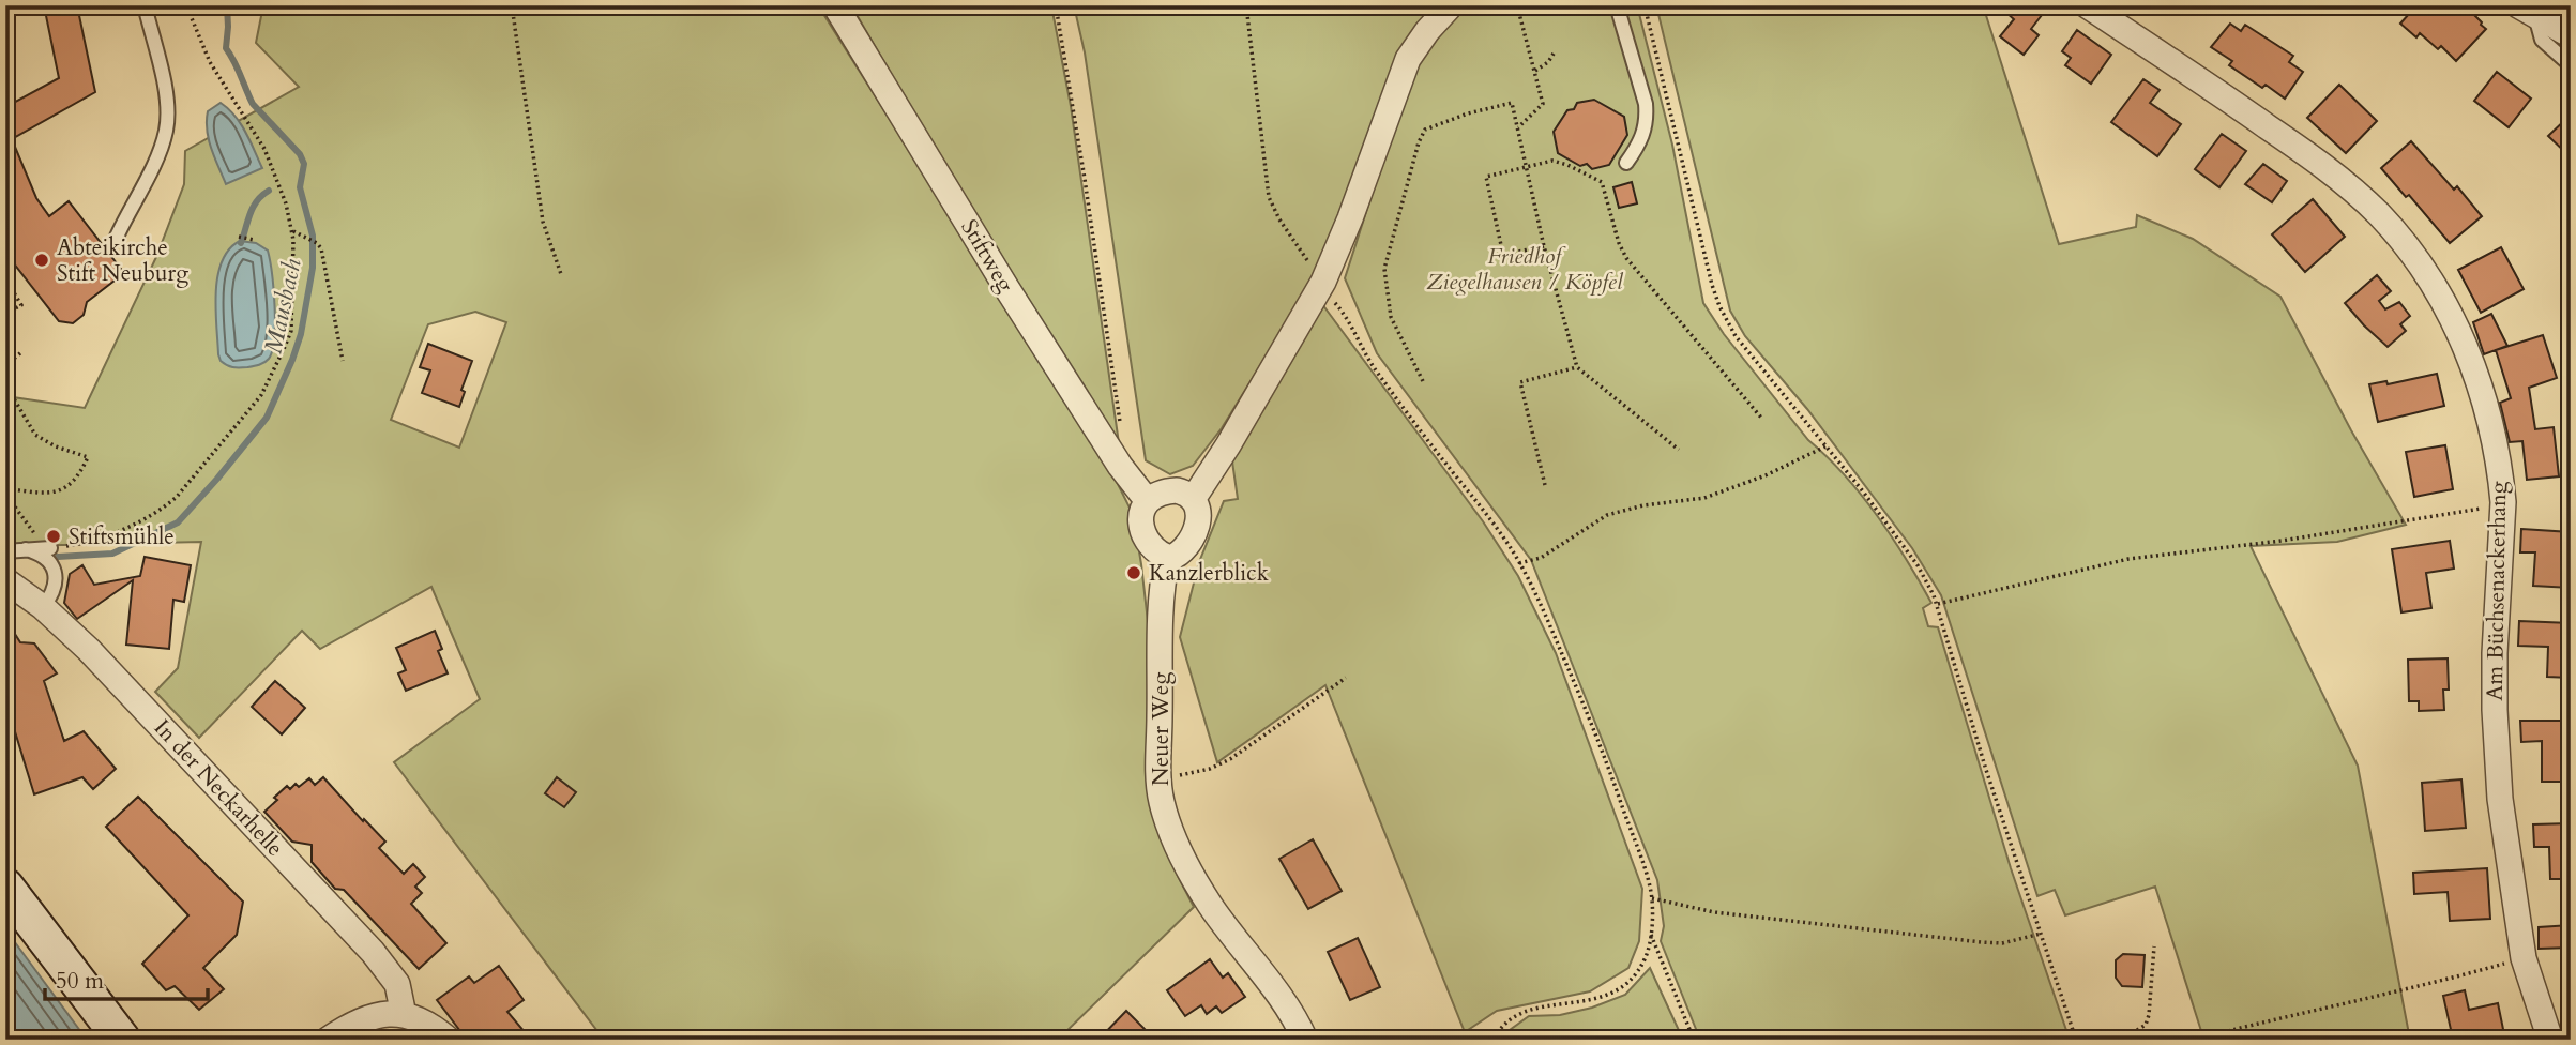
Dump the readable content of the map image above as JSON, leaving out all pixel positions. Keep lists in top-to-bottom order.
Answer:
{
  "streets": {
    "street": [
      "Stiftweg",
      "Am Büchsenackerhang",
      "Neuer Weg",
      "In der Neckarhelle"
    ]
  },
  "crossings": [
    ["Stiftweg", "Neuer Weg"]
  ],
  "water": ["Mausbach"],
  "parks": ["Friedhof Ziegelhausen / Köpfel"],
  "places": ["Abteikirche Stift Neuburg", "Stiftsmühle", "Kanzlerblick"],
  "scale_bar": "50 m"
}
